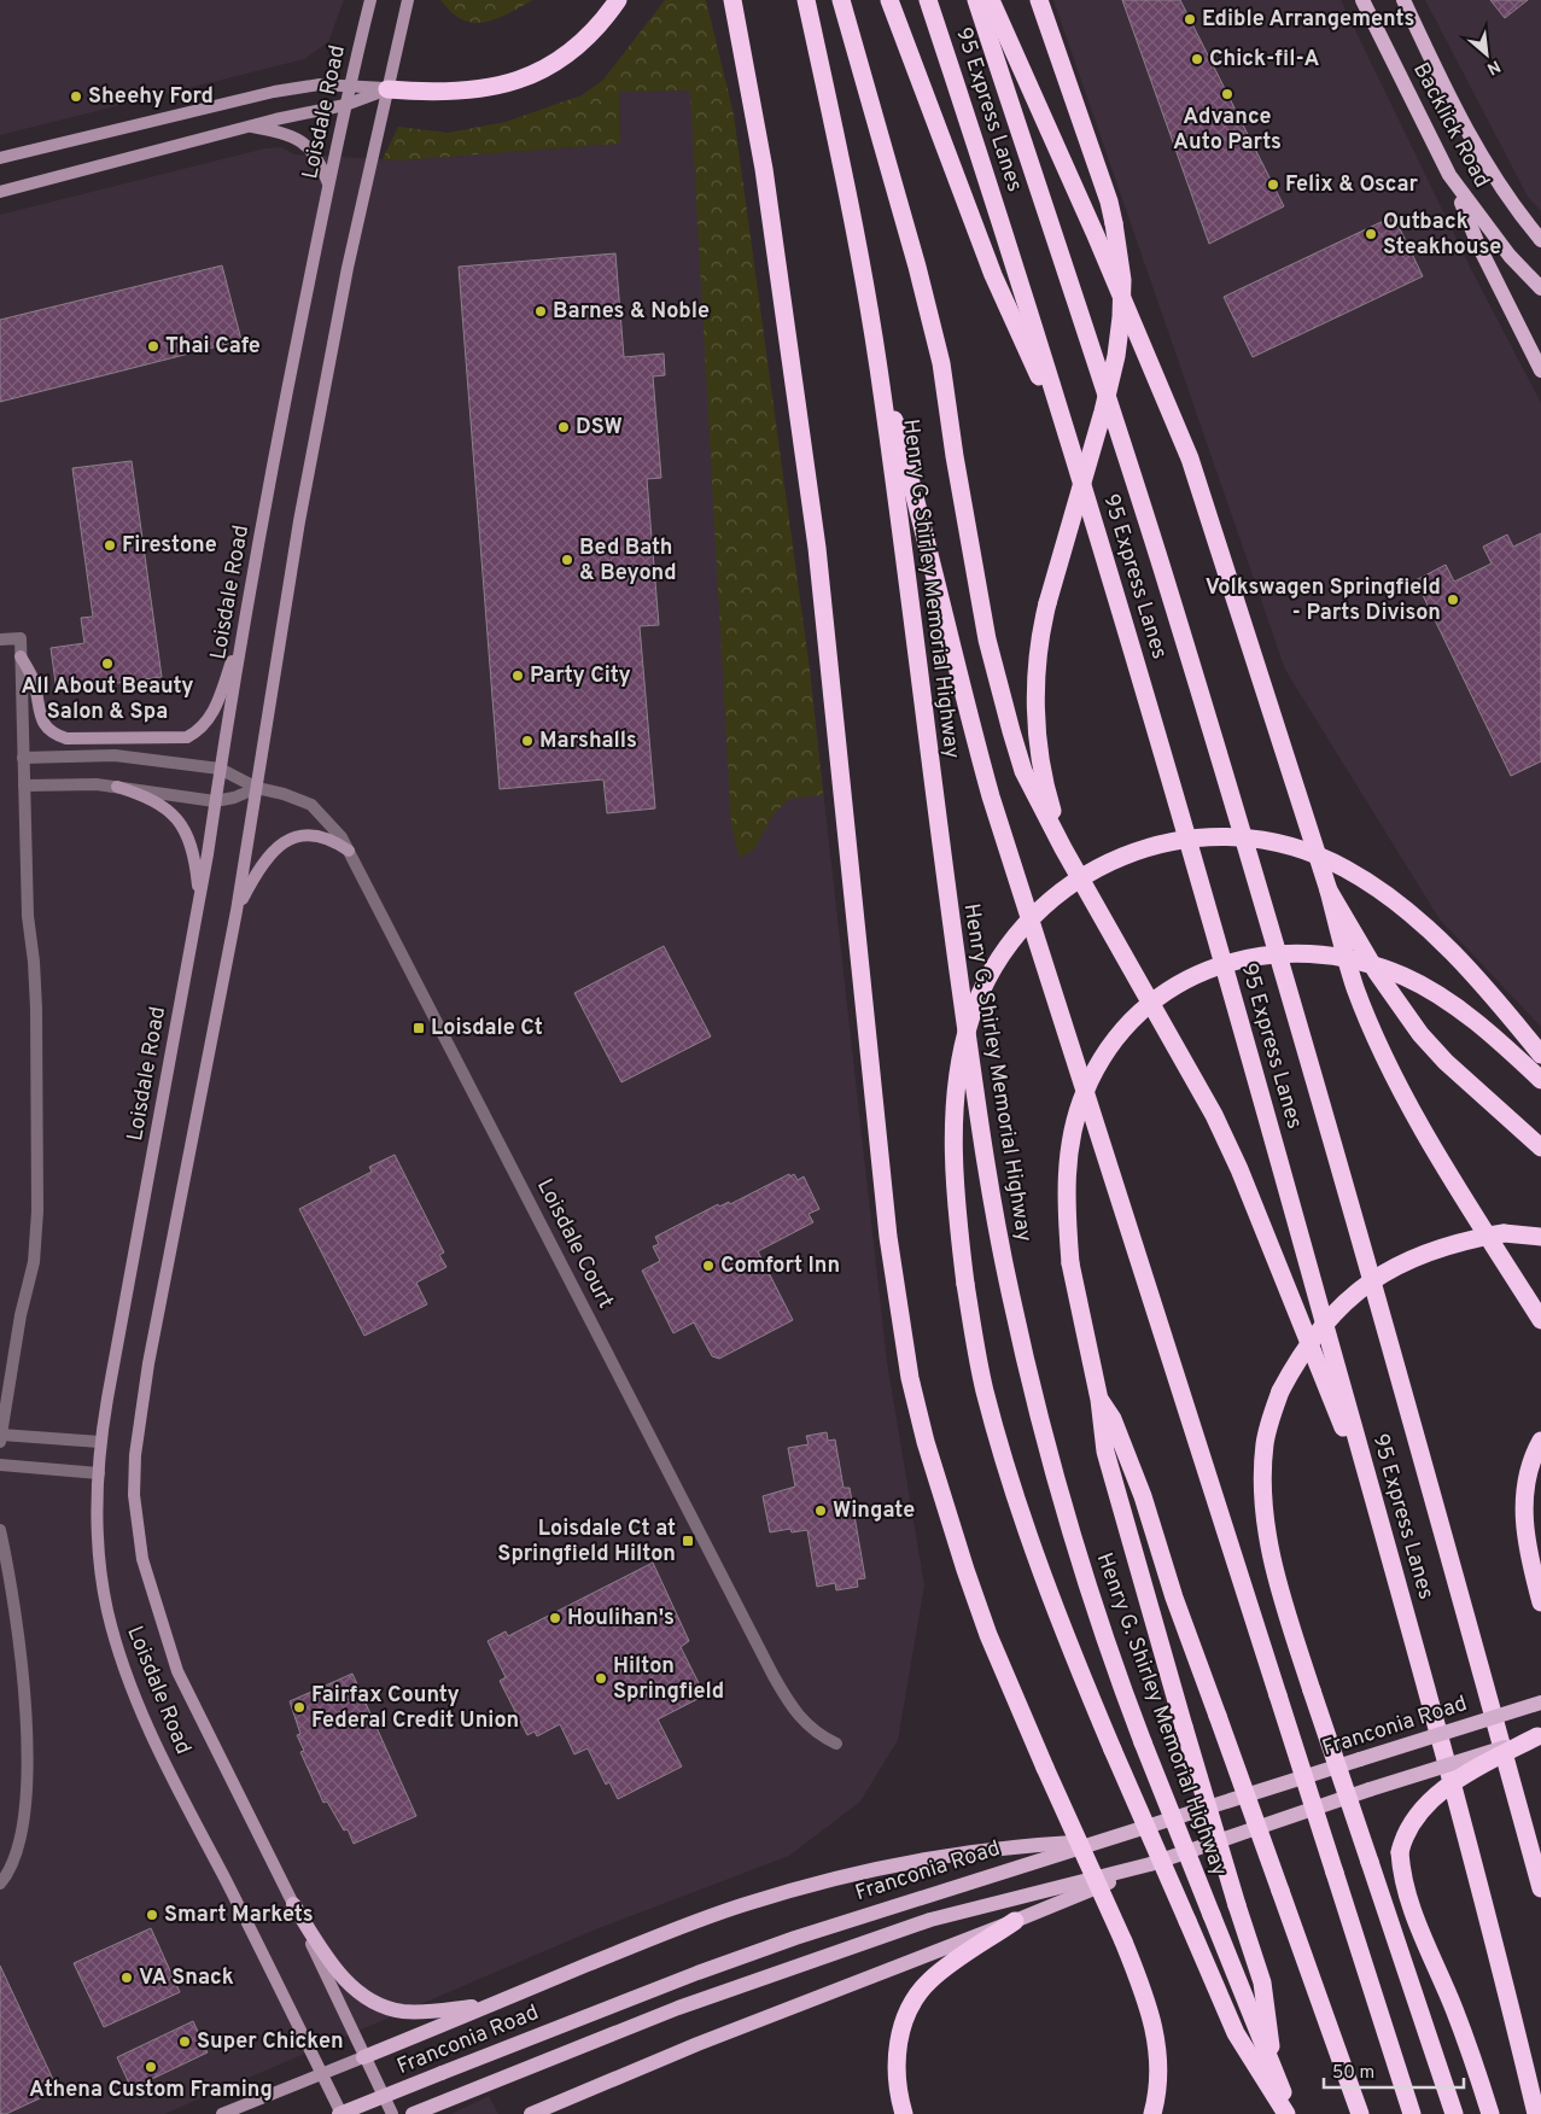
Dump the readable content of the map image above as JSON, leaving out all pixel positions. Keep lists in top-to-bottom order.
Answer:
{
  "streets": {
    "highway": ["95 Express Lanes", "Henry G. Shirley Memorial Highway"],
    "main road": ["Loisdale Road", "Backlick Road", "Franconia Road"],
    "street": ["Loisdale Court"]
  },
  "crossings": [
    ["Loisdale Road", "Loisdale Court"],
    ["Loisdale Road", "Franconia Road"]
  ],
  "places": {
    "other": [
      "Edible Arrangements",
      "Chick-fil-A",
      "Advance Auto Parts",
      "Sheehy Ford",
      "Felix & Oscar",
      "Outback Steakhouse",
      "Barnes & Noble",
      "Thai Cafe",
      "DSW",
      "Firestone",
      "Bed Bath & Beyond",
      "Volkswagen Springfield - Parts Divison",
      "All About Beauty Salon & Spa",
      "Party City",
      "Marshalls",
      "Comfort Inn",
      "Wingate",
      "Houlihan's",
      "Hilton Springfield",
      "Fairfax County Federal Credit Union",
      "Smart Markets",
      "VA Snack",
      "Super Chicken",
      "Athena Custom Framing"
    ],
    "transit": ["Loisdale Ct", "Loisdale Ct at Springfield Hilton"]
  },
  "scale_bar": "50 m",
  "north": "bottom right"
}
